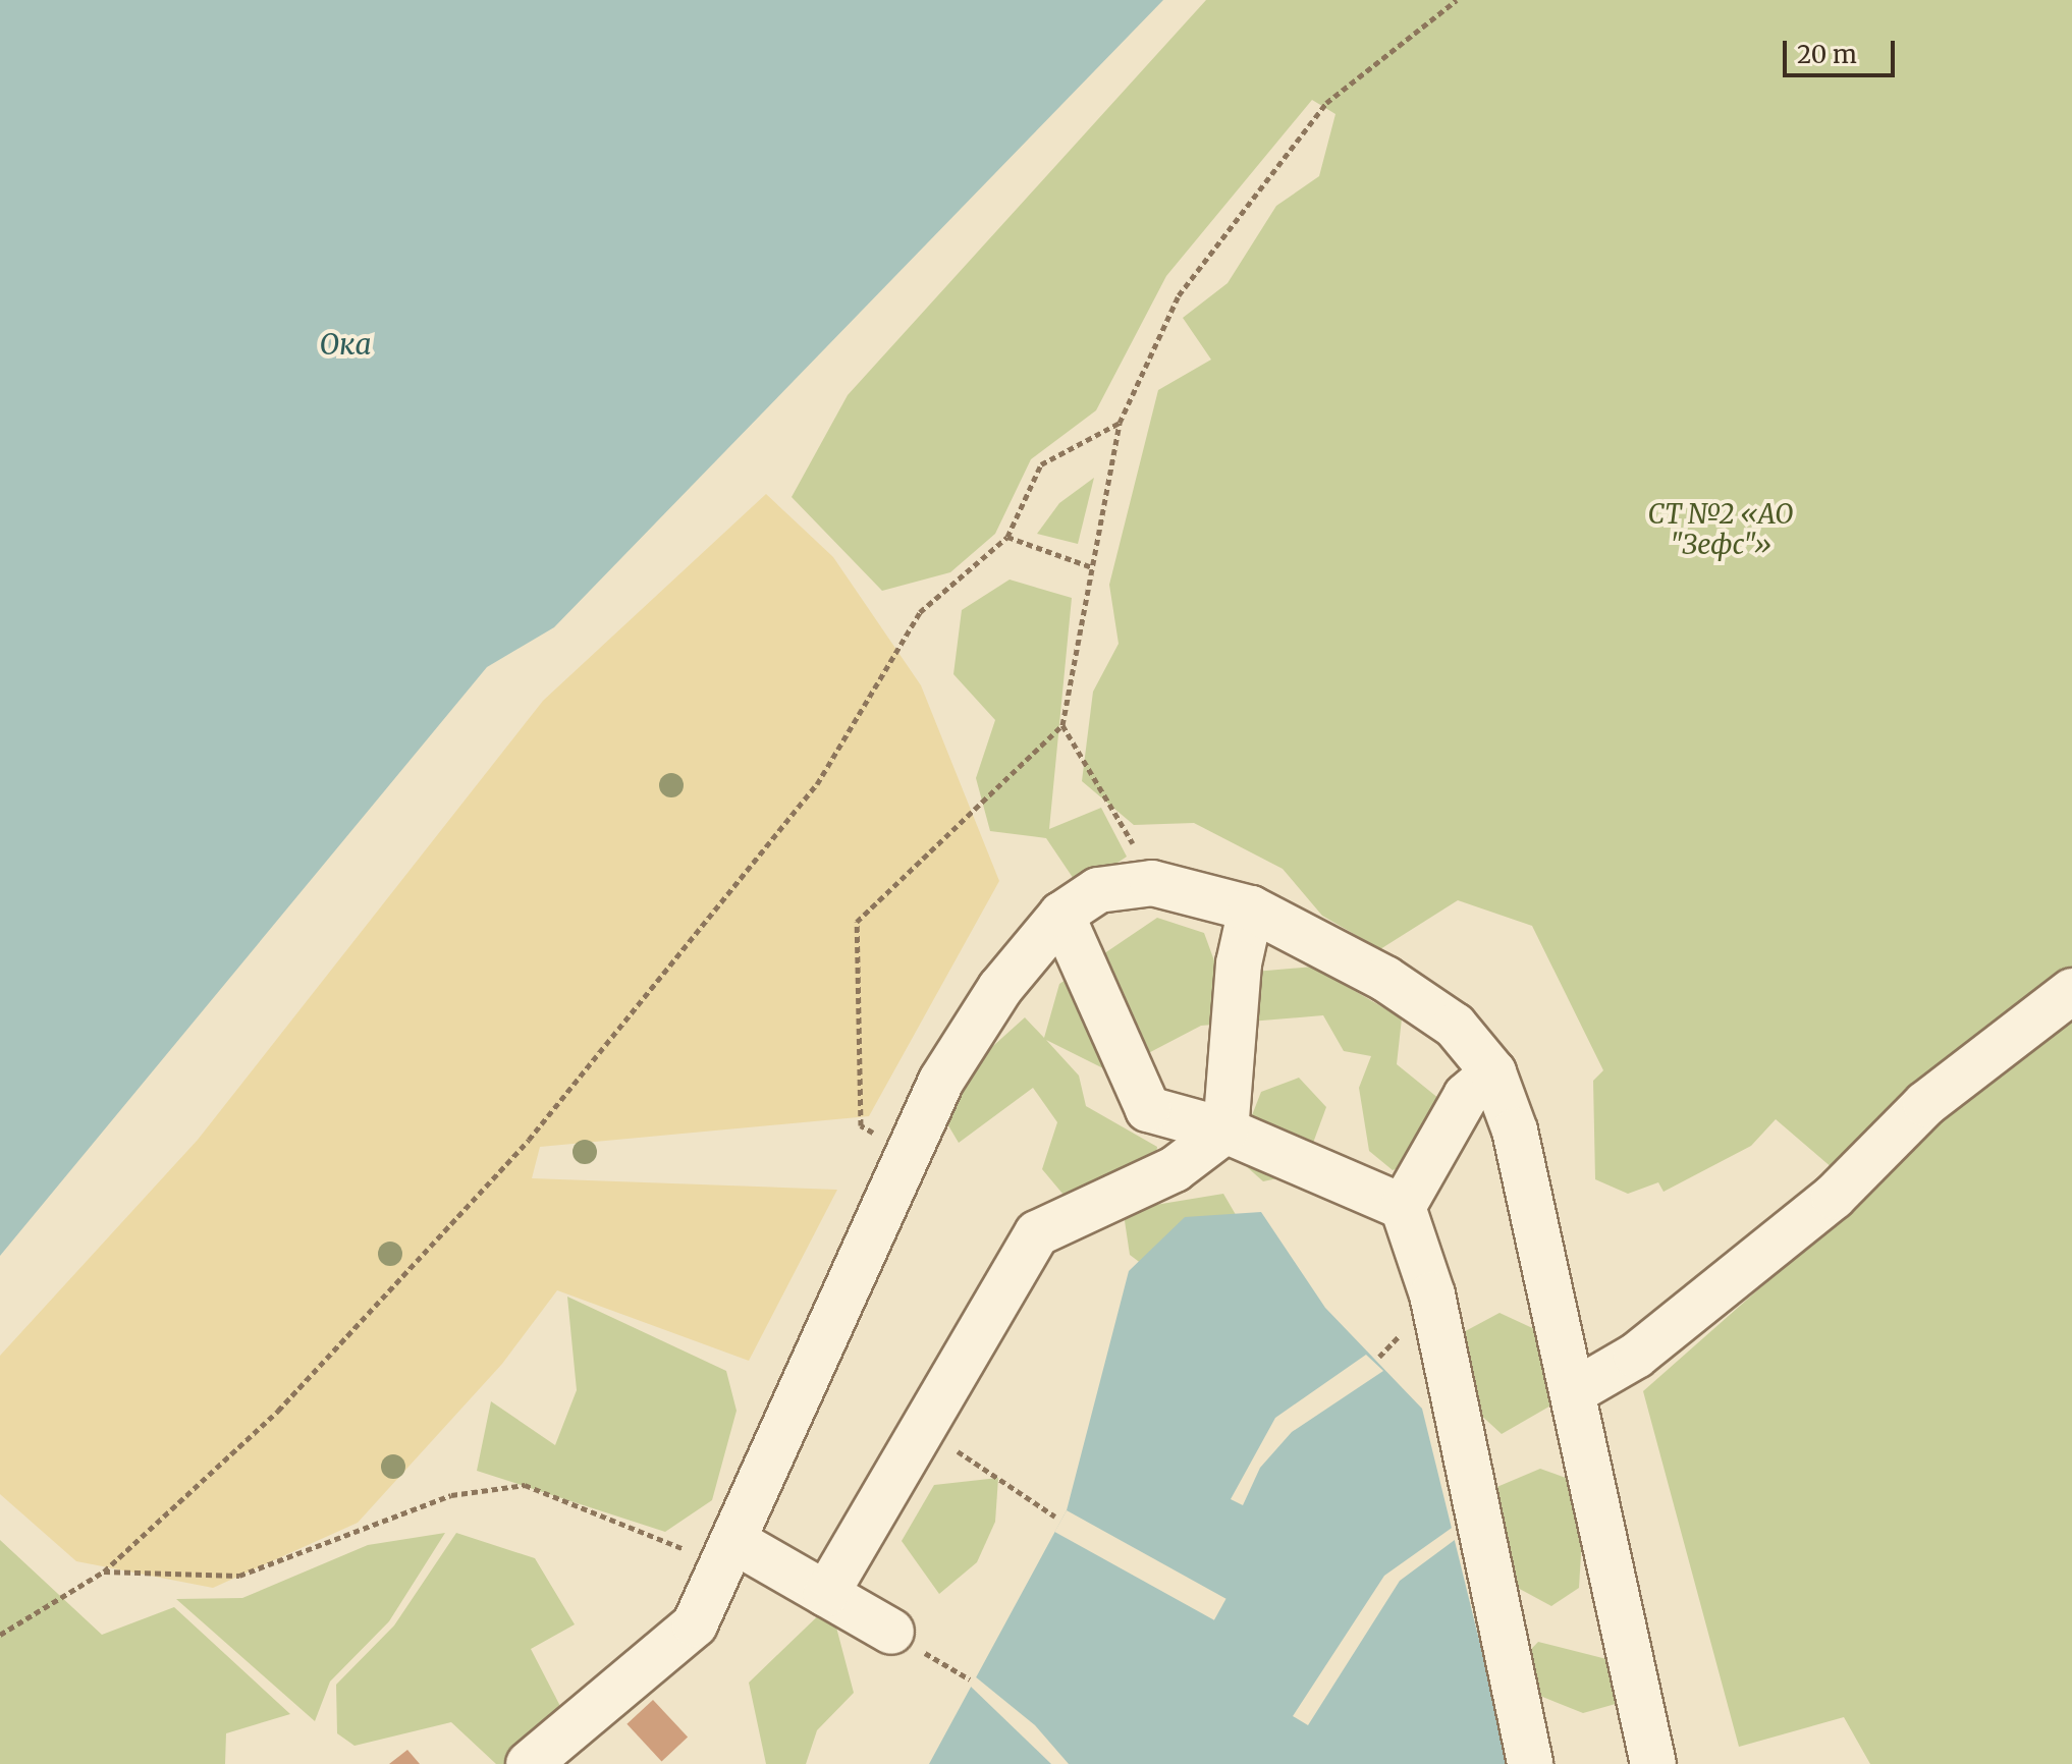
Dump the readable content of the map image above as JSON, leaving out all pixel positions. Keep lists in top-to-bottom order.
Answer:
{
  "water": ["Ока"],
  "parks": ["СТ №2 «АО \"Зефс\"»"],
  "scale_bar": "20 m"
}
